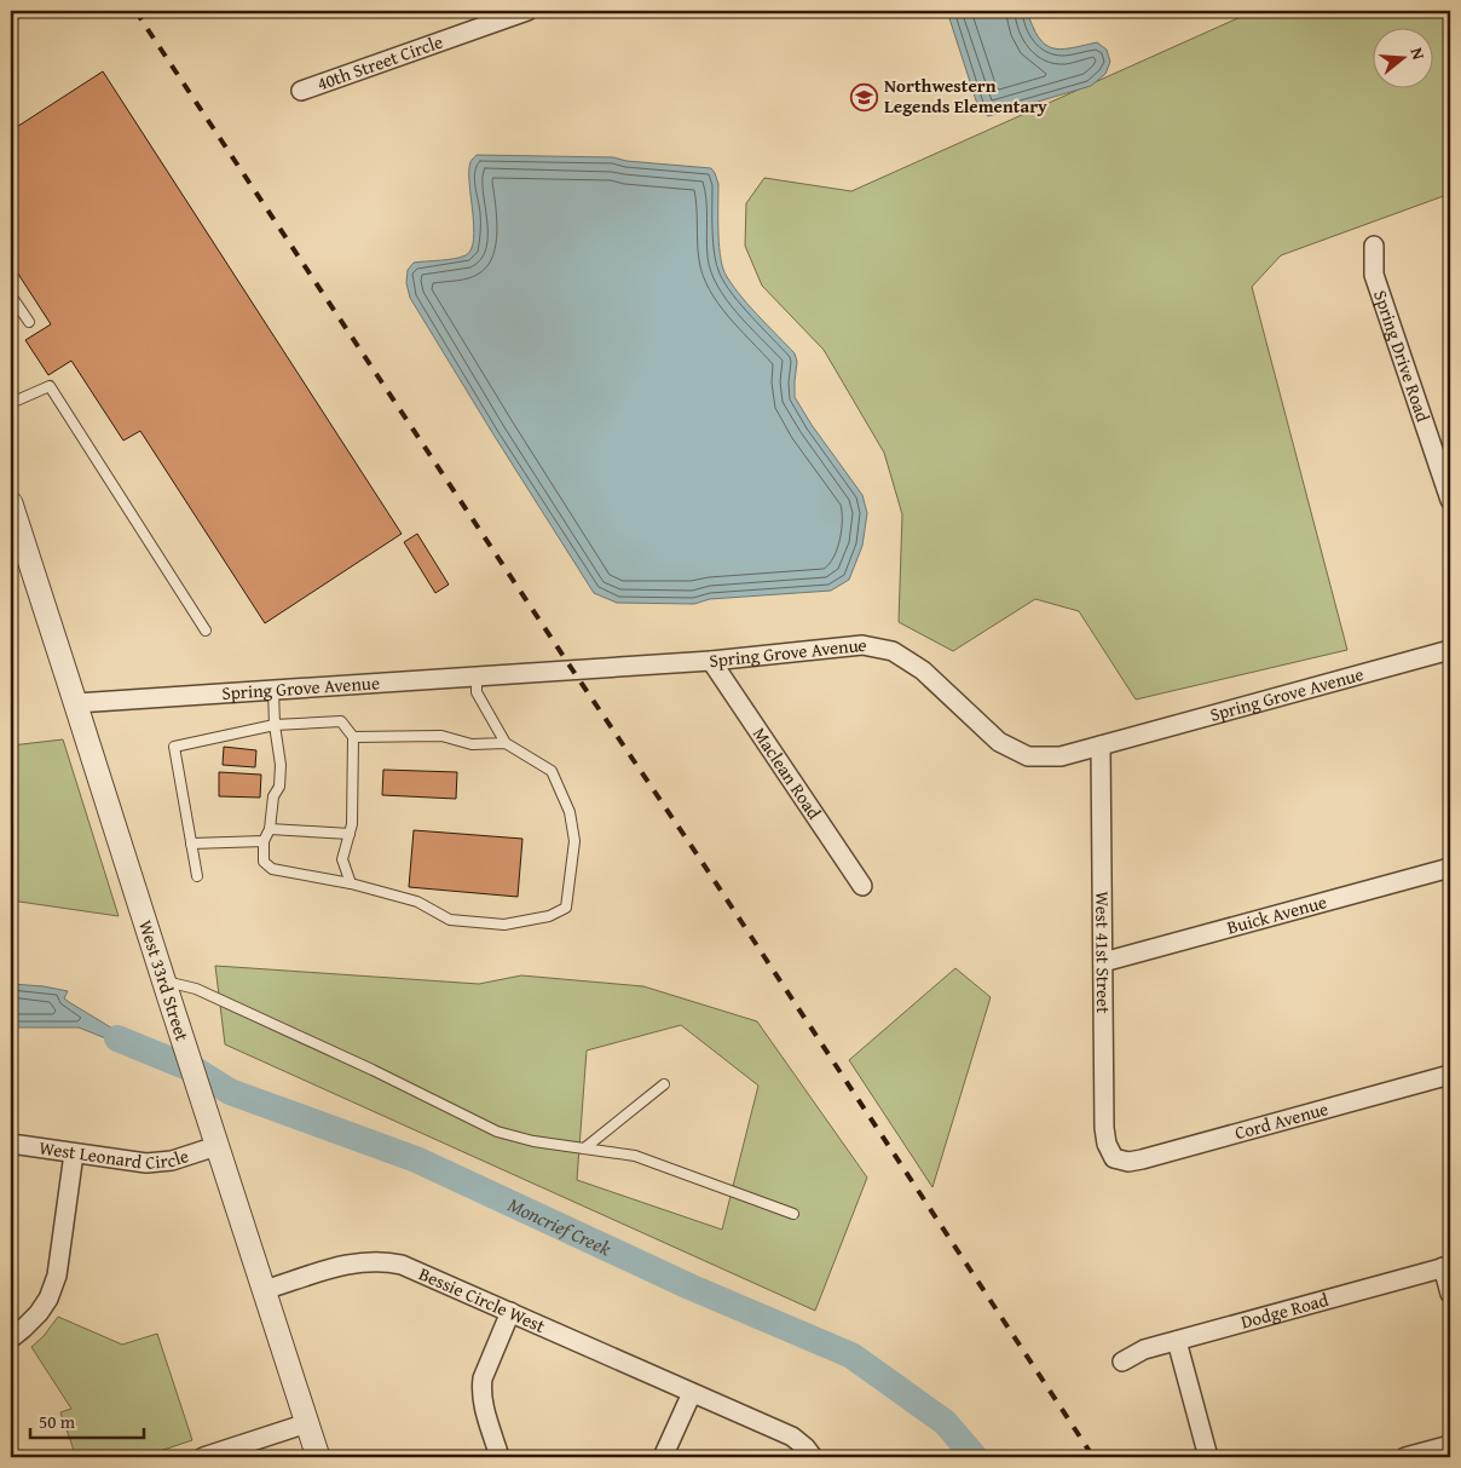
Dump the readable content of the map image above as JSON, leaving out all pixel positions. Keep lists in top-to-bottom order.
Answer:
{
  "streets": {
    "street": [
      "40th Street Circle",
      "Spring Drive Road",
      "Spring Grove Avenue",
      "Maclean Road",
      "Buick Avenue",
      "West 41st Street",
      "West 33rd Street",
      "Cord Avenue",
      "West Leonard Circle",
      "Bessie Circle West",
      "Dodge Road"
    ]
  },
  "crossings": [
    ["Spring Grove Avenue", "Maclean Road"],
    ["Spring Grove Avenue", "West 41st Street"],
    ["Spring Grove Avenue", "West 33rd Street"],
    ["Buick Avenue", "West 41st Street"],
    ["West 41st Street", "Cord Avenue"],
    ["West 33rd Street", "West Leonard Circle"],
    ["West 33rd Street", "Bessie Circle West"]
  ],
  "water": ["Moncrief Creek"],
  "places": {
    "school or university": ["Northwestern Legends Elementary"]
  },
  "scale_bar": "50 m",
  "north": "right"
}
